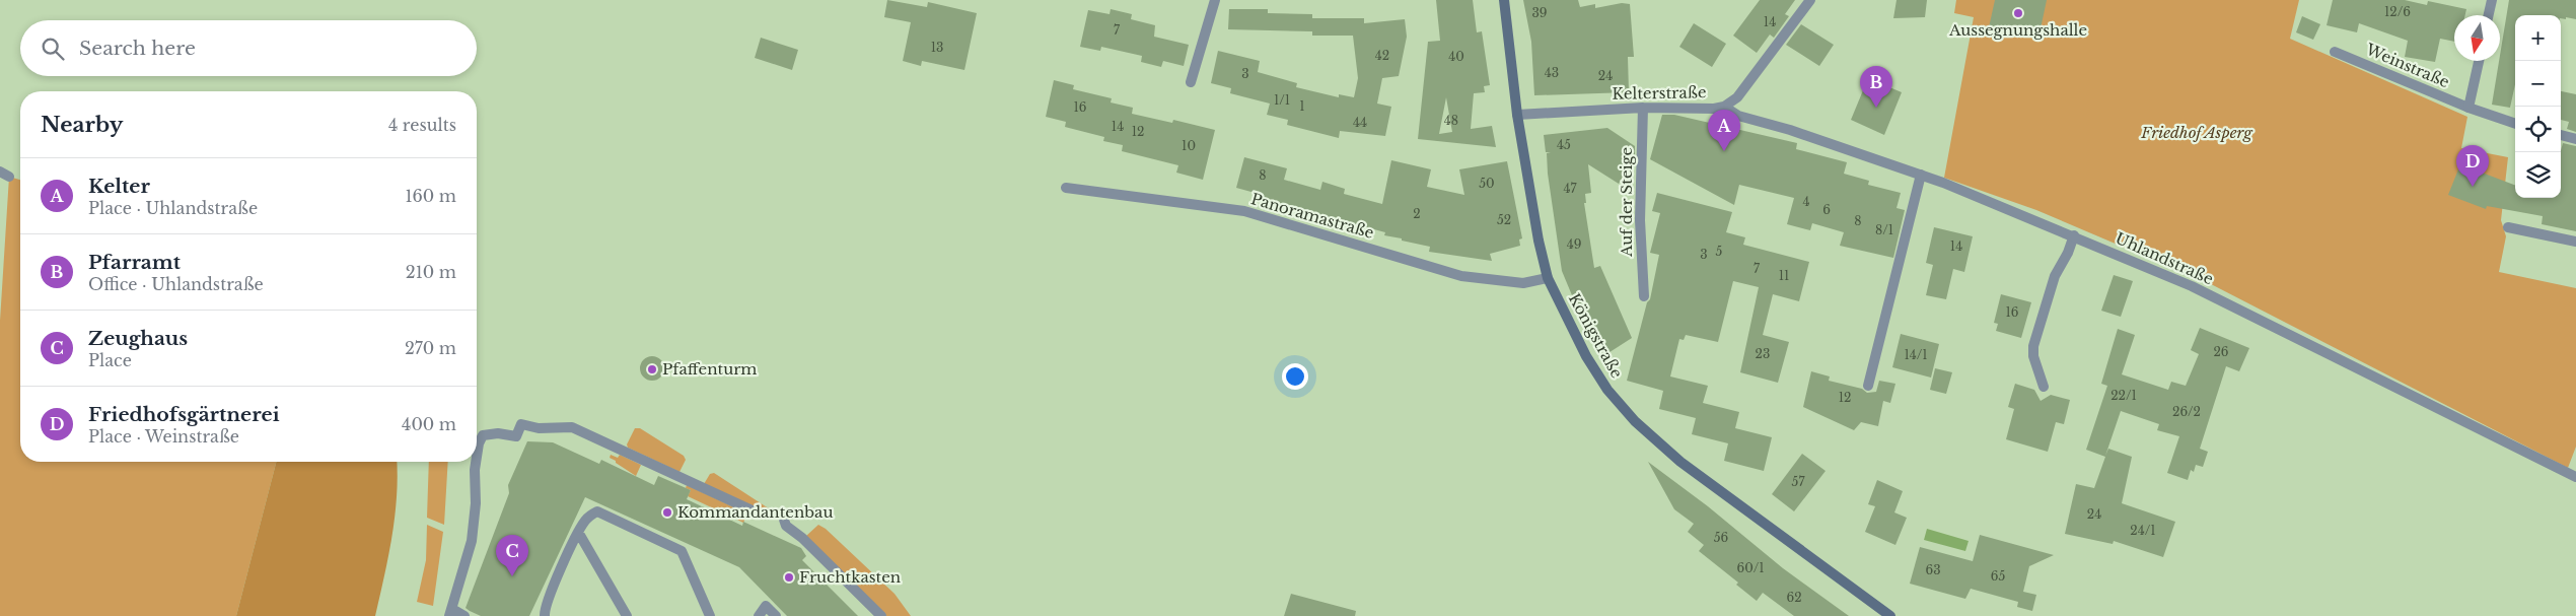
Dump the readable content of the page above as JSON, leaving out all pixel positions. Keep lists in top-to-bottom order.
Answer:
{
  "streets": {
    "main road": ["Königstraße"],
    "street": [
      "Weinstraße",
      "Kelterstraße",
      "Auf der Steige",
      "Panoramastraße",
      "Uhlandstraße"
    ]
  },
  "crossings": [
    ["Kelterstraße", "Auf der Steige"],
    ["Kelterstraße", "Uhlandstraße"],
    ["Kelterstraße", "Königstraße"],
    ["Panoramastraße", "Königstraße"]
  ],
  "parks": ["Friedhof Asperg"],
  "places": [
    "Aussegnungshalle",
    "Pfaffenturm",
    "Kommandantenbau",
    "Fruchtkasten"
  ],
  "house_numbers": [
    "12/6",
    "39",
    "14",
    "7",
    "13",
    "42",
    "40",
    "43",
    "3",
    "24",
    "1/1",
    "1",
    "16",
    "48",
    "44",
    "14",
    "12",
    "45",
    "10",
    "8",
    "50",
    "47",
    "4",
    "6",
    "2",
    "52",
    "8",
    "8/1",
    "49",
    "14",
    "5",
    "3",
    "7",
    "11",
    "16",
    "26",
    "23",
    "14/1",
    "22/1",
    "12",
    "26/2",
    "57",
    "24",
    "24/1",
    "56",
    "60/1",
    "63",
    "65",
    "62"
  ],
  "north": "bottom",
  "page": {
    "map_buttons": ["+", "−"],
    "search": "Search here",
    "pins": [
      "B",
      "A",
      "D",
      "C"
    ],
    "heading": ["Nearby", "4 results"],
    "list": [
      {
        "mark": "A",
        "name": "Kelter",
        "note": "Place · Uhlandstraße",
        "value": "160 m"
      },
      {
        "mark": "B",
        "name": "Pfarramt",
        "note": "Office · Uhlandstraße",
        "value": "210 m"
      },
      {
        "mark": "C",
        "name": "Zeughaus",
        "note": "Place",
        "value": "270 m"
      },
      {
        "mark": "D",
        "name": "Friedhofsgärtnerei",
        "note": "Place · Weinstraße",
        "value": "400 m"
      }
    ]
  }
}
